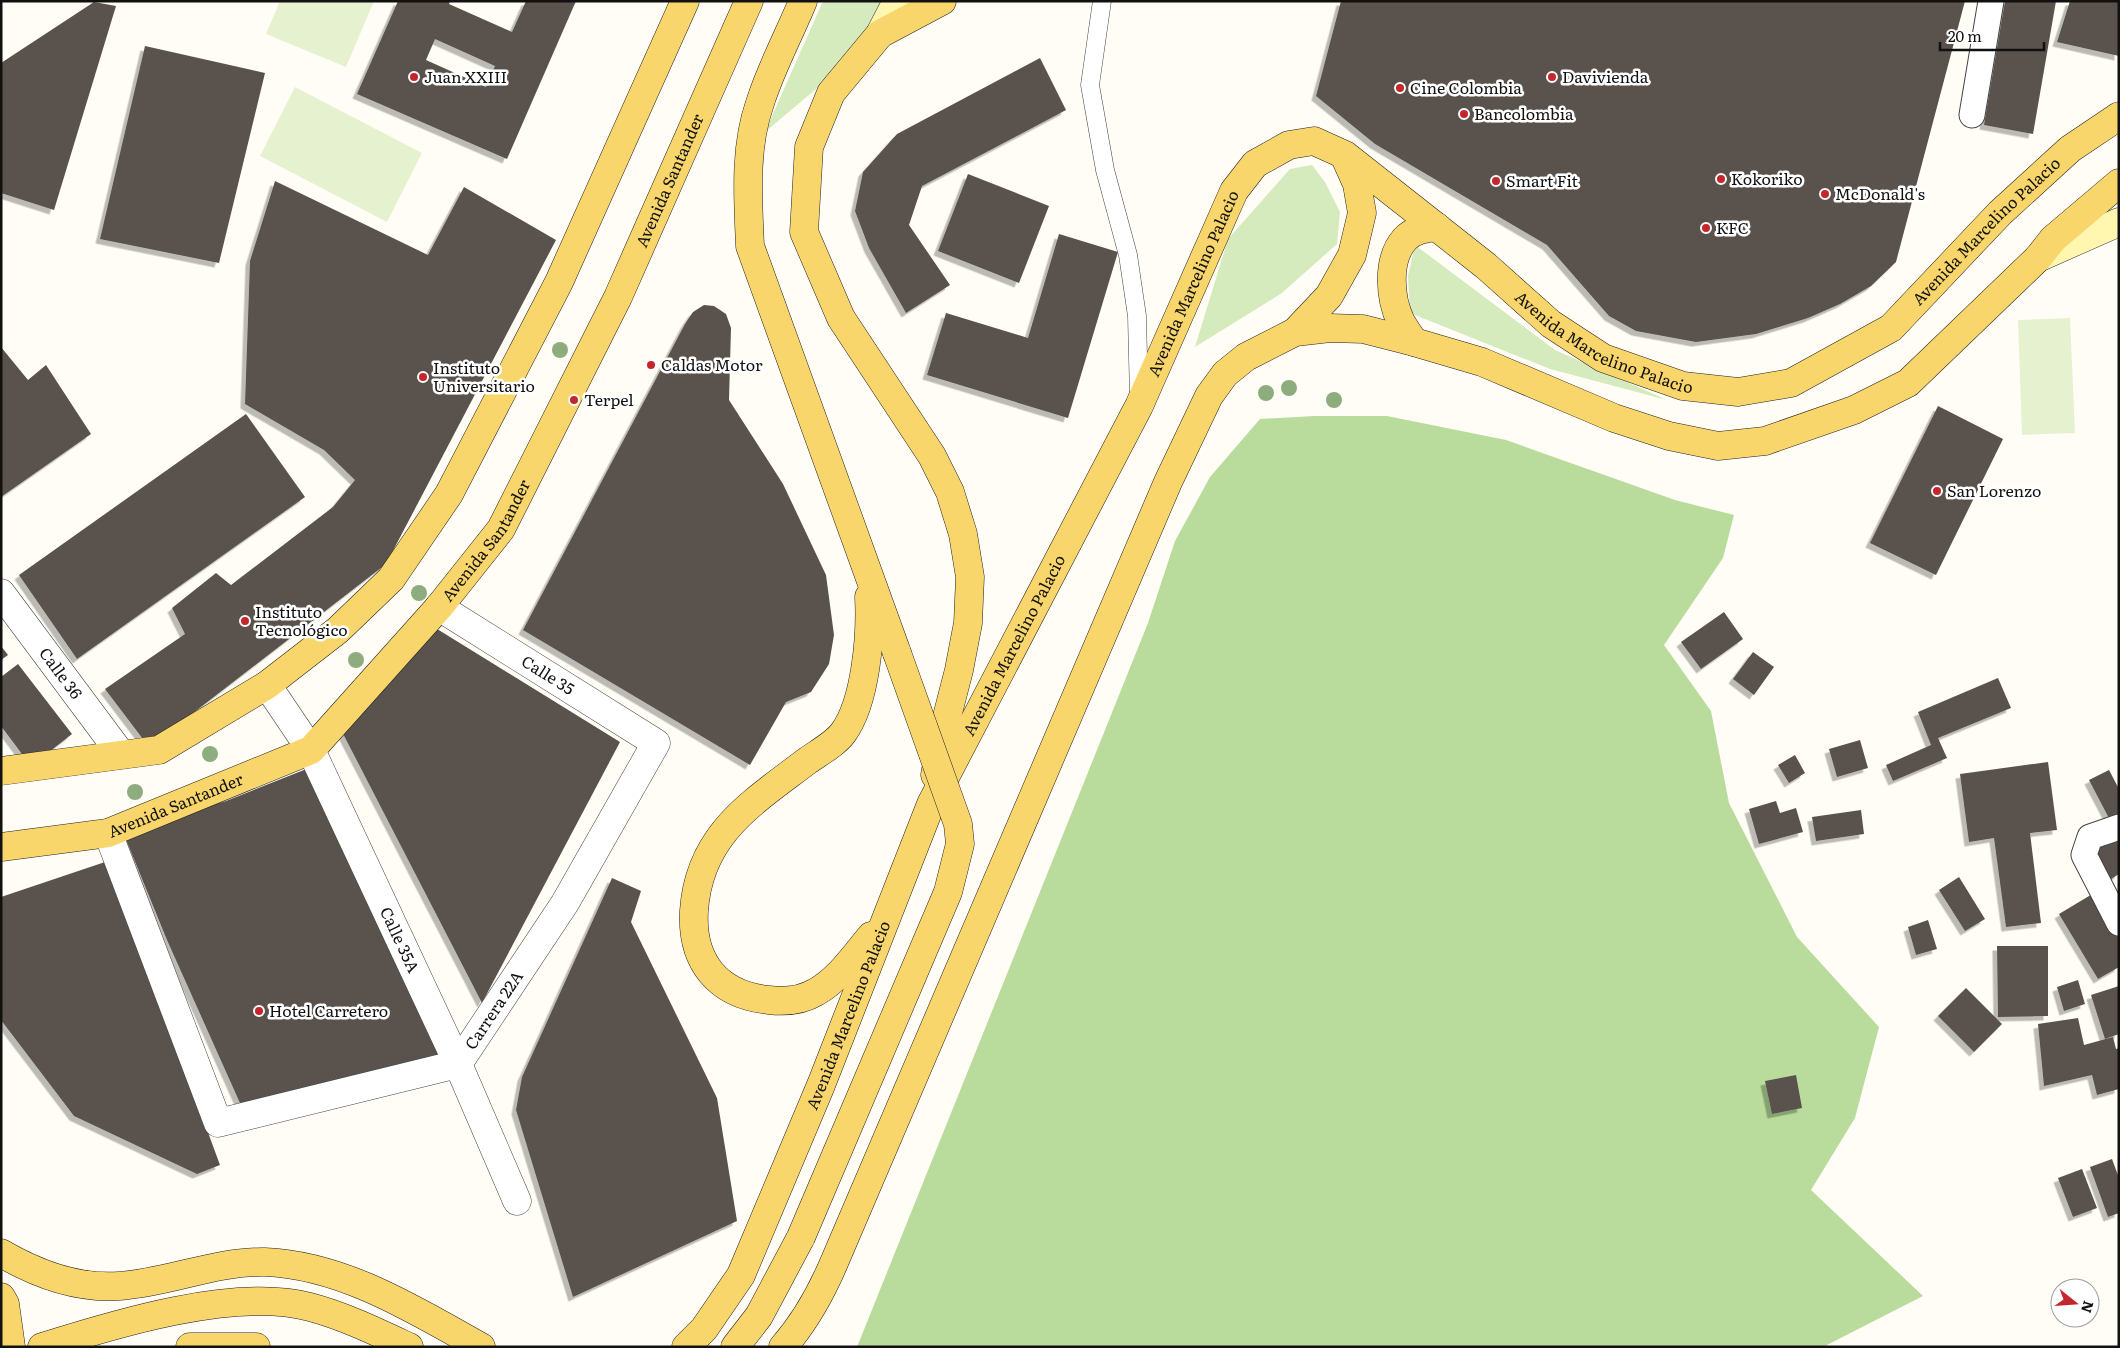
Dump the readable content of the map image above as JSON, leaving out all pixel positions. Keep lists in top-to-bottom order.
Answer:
{
  "streets": {
    "main road": ["Avenida Santander", "Avenida Marcelino Palacio"],
    "street": [
      "Calle 36",
      "Calle 35",
      "Calle 35A",
      "Carrera 22A"
    ]
  },
  "crossings": [
    ["Avenida Santander", "Calle 35"],
    ["Avenida Santander", "Calle 35A"],
    ["Avenida Santander", "Carrera 22A"],
    ["Calle 35", "Carrera 22A"],
    ["Calle 35A", "Carrera 22A"]
  ],
  "places": [
    "Juan XXIII",
    "Davivienda",
    "Cine Colombia",
    "Bancolombia",
    "Kokoriko",
    "Smart Fit",
    "McDonald's",
    "KFC",
    "Caldas Motor",
    "Instituto Universitario",
    "Terpel",
    "San Lorenzo",
    "Instituto Tecnológico",
    "Hotel Carretero"
  ],
  "scale_bar": "20 m",
  "north": "right"
}
